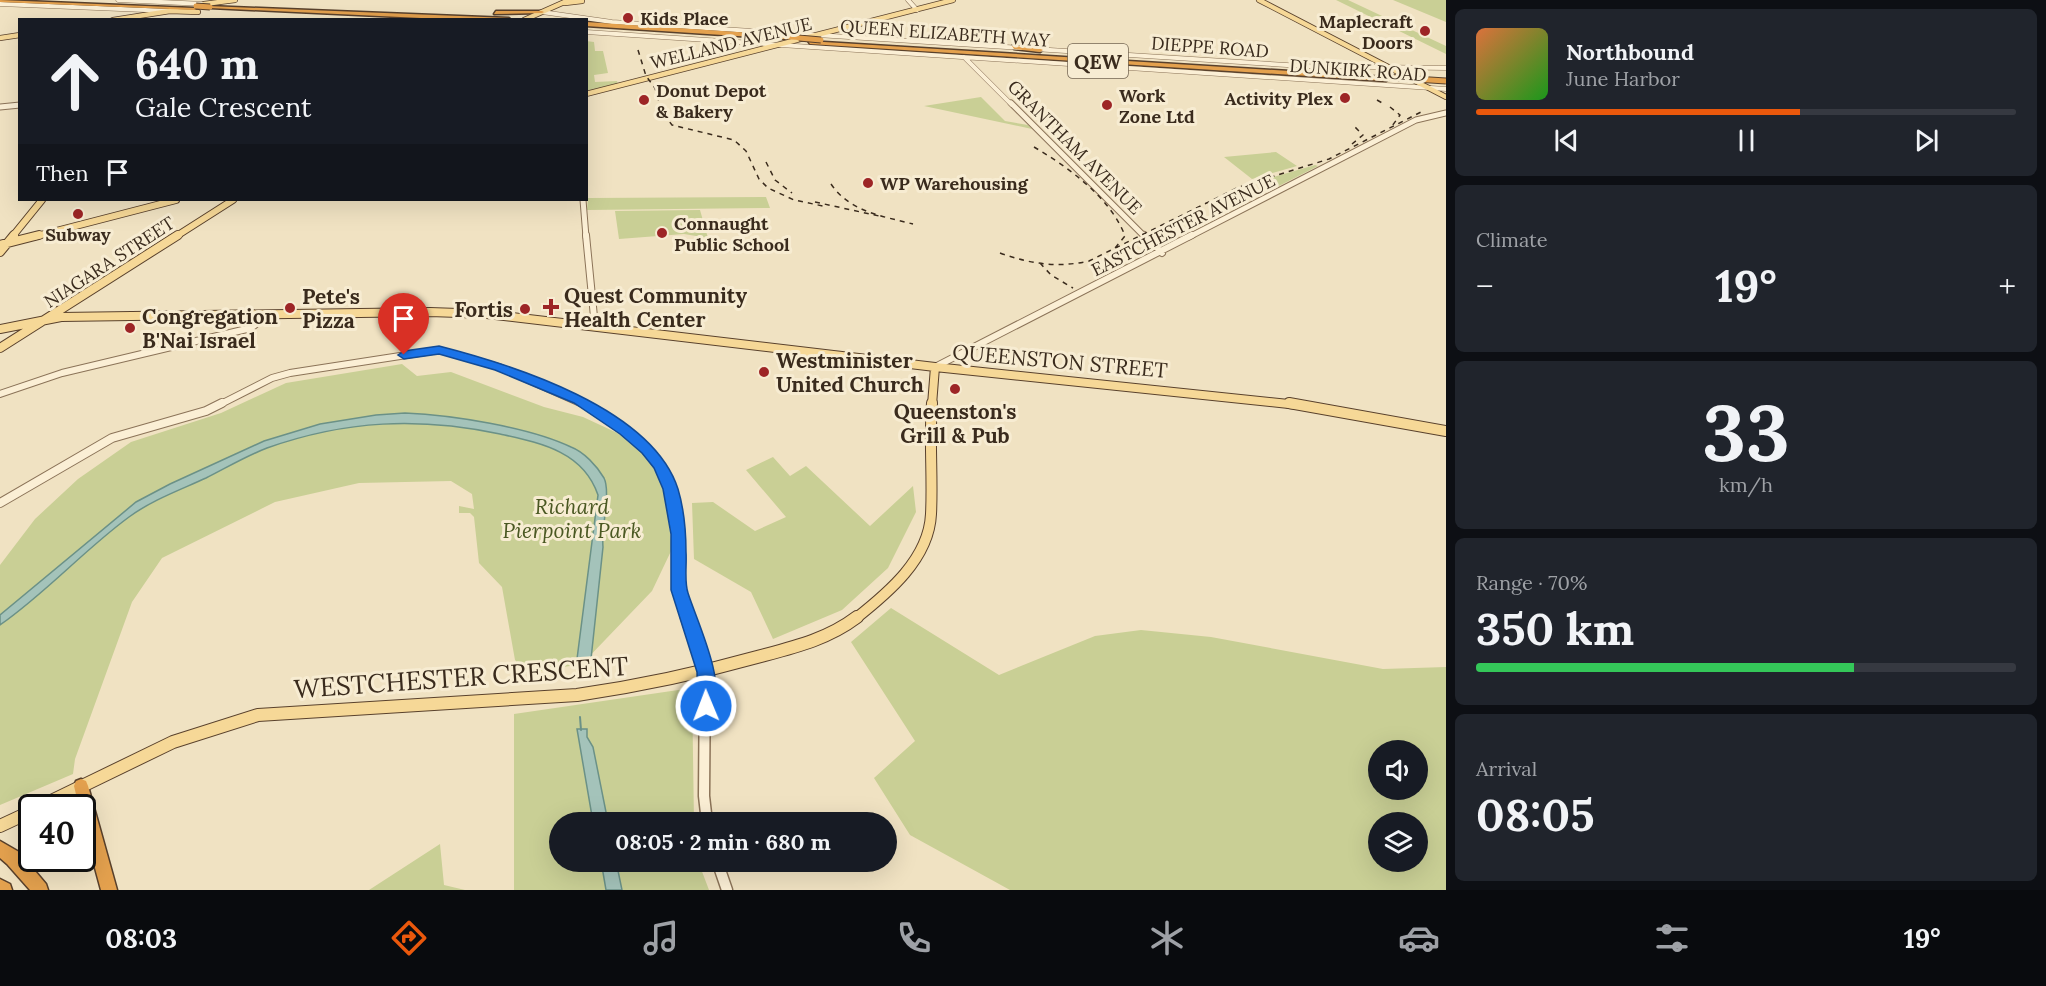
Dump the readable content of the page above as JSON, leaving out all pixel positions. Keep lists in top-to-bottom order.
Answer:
{
  "streets": {
    "highway": ["QUEEN ELIZABETH WAY", "QEW"],
    "main road": [
      "WELLAND AVENUE",
      "NIAGARA STREET",
      "QUEENSTON STREET",
      "WESTCHESTER CRESCENT"
    ],
    "street": [
      "DIEPPE ROAD",
      "DUNKIRK ROAD",
      "GRANTHAM AVENUE",
      "EASTCHESTER AVENUE"
    ]
  },
  "crossings": [
    ["QUEEN ELIZABETH WAY", "WELLAND AVENUE"],
    ["WELLAND AVENUE", "DIEPPE ROAD"],
    ["DUNKIRK ROAD", "GRANTHAM AVENUE"],
    ["GRANTHAM AVENUE", "EASTCHESTER AVENUE"],
    ["EASTCHESTER AVENUE", "QUEENSTON STREET"],
    ["EASTCHESTER AVENUE", "WESTCHESTER CRESCENT"],
    ["QUEENSTON STREET", "WESTCHESTER CRESCENT"]
  ],
  "parks": ["Richard Pierpoint Park"],
  "places": {
    "other": [
      "Kids Place",
      "Maplecraft Doors",
      "Activity Plex",
      "Donut Depot & Bakery",
      "Work Zone Ltd",
      "WP Warehousing",
      "Subway",
      "Connaught Public School",
      "Pete's Pizza",
      "Fortis",
      "Congregation B'Nai Israel",
      "Westminister United Church",
      "Queenston's Grill & Pub"
    ],
    "health": ["Quest Community Health Center"]
  },
  "page": {
    "turn": ["640 m", "Gale Crescent"],
    "song": ["Northbound", "June Harbor"],
    "then": "Then",
    "tile": [
      "Climate",
      ["33", "km/h"],
      ["Range · 70%", "350 km"],
      ["Arrival", "08:05"]
    ],
    "heat": ["−", "19°", "+"],
    "limit": "40",
    "trip": "08:05 · 2 min · 680 m",
    "tabs": ["08:03", "19°"]
  }
}
